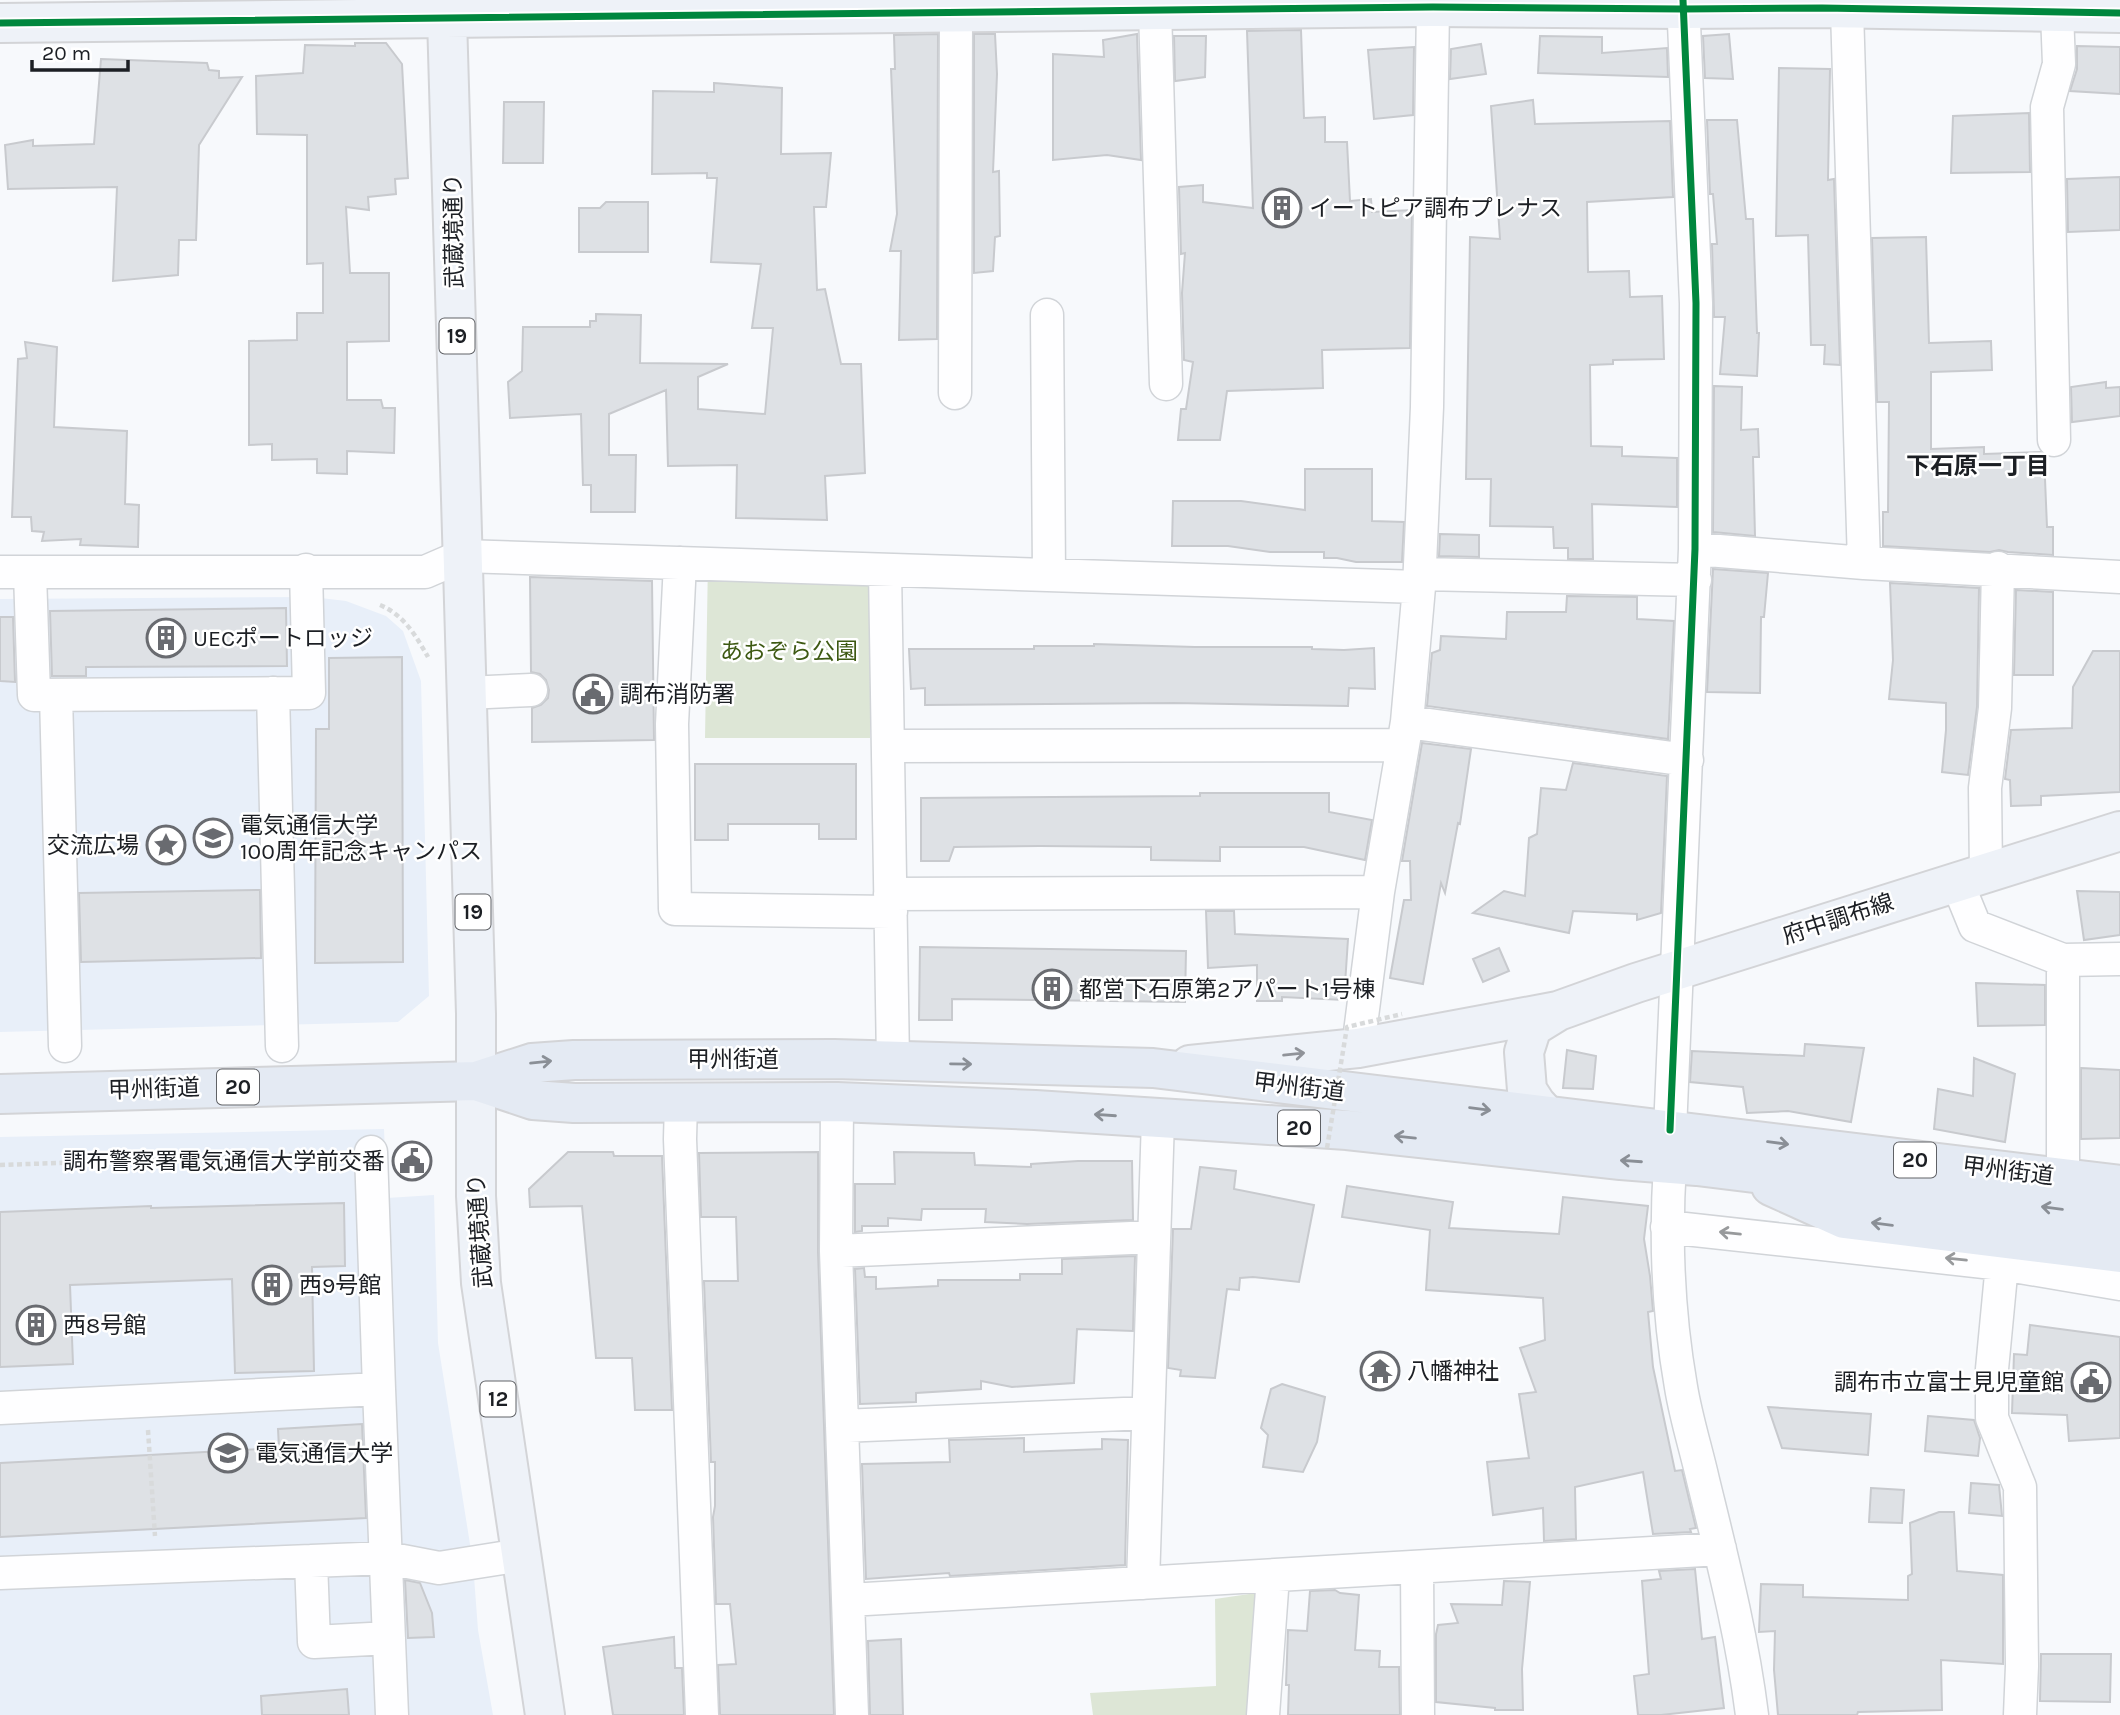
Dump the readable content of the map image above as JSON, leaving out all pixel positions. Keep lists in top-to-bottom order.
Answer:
{
  "streets": {
    "highway": ["甲州街道", "20"],
    "main road": [
      "武蔵境通り",
      "19",
      "府中調布線",
      "12"
    ]
  },
  "crossings": [
    ["武蔵境通り", "19"],
    ["武蔵境通り", "甲州街道"]
  ],
  "districts": ["下石原一丁目"],
  "parks": ["あおぞら公園"],
  "places": {
    "building": [
      "イートピア調布プレナス",
      "UECポートロッジ",
      "都営下石原第2アパート1号棟",
      "西9号館",
      "西8号館"
    ],
    "public building": ["調布消防署", "調布警察署電気通信大学前交番", "調布市立富士見児童館"],
    "school or university": ["電気通信大学 100周年記念キャンパス", "電気通信大学"],
    "place": ["交流広場"],
    "temple": ["八幡神社"]
  },
  "scale_bar": "20 m"
}
